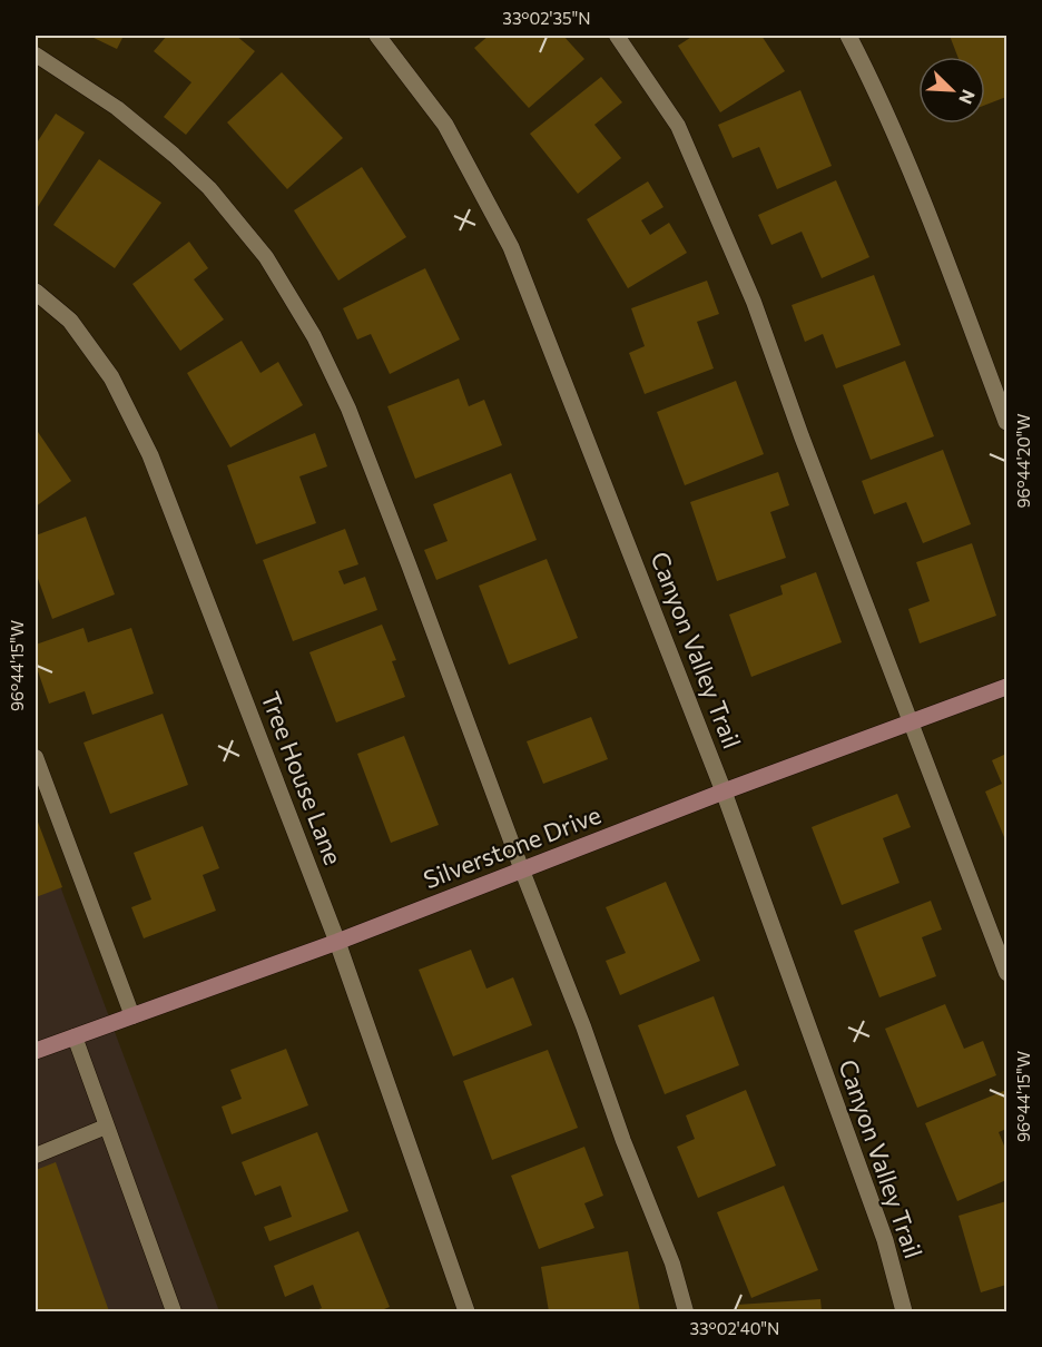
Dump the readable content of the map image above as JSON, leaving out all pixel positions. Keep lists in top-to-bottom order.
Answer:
{
  "streets": {
    "street": ["Canyon Valley Trail", "Tree House Lane", "Silverstone Drive"]
  },
  "crossings": [
    ["Canyon Valley Trail", "Silverstone Drive"],
    ["Tree House Lane", "Silverstone Drive"]
  ],
  "north": "bottom right",
  "coordinates": [
    "33°02'35\"N",
    "96°44'20\"W",
    "96°44'15\"W",
    "33°02'40\"N"
  ]
}
